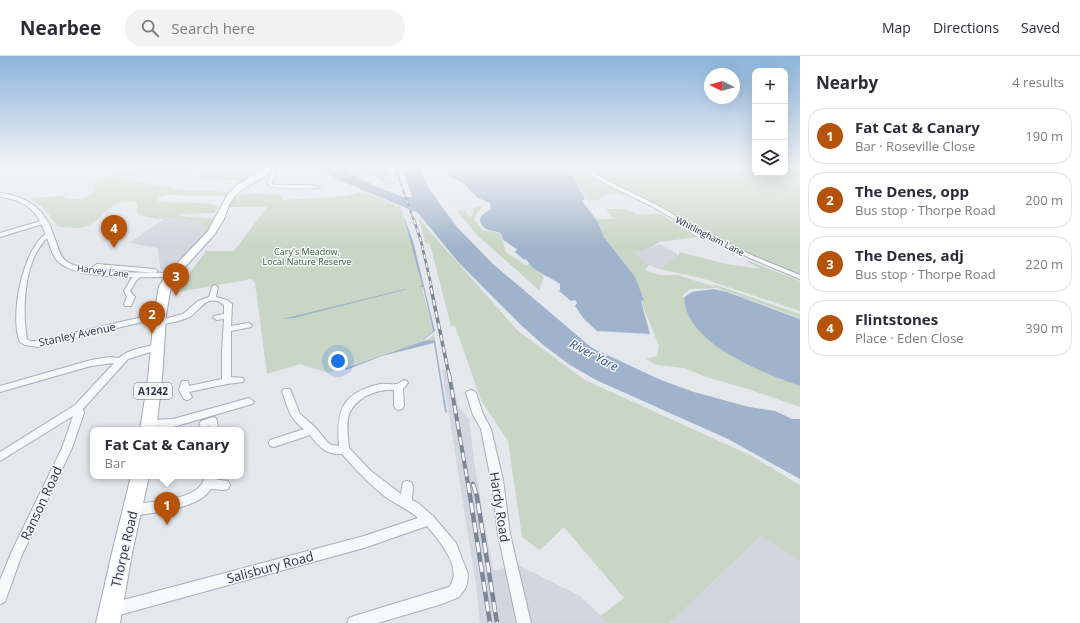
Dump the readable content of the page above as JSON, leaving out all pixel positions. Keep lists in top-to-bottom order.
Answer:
{
  "streets": {
    "main road": ["A1242", "Thorpe Road"],
    "street": [
      "Whitlingham Lane",
      "Harvey Lane",
      "Stanley Avenue",
      "Ranson Road",
      "Hardy Road",
      "Salisbury Road"
    ]
  },
  "crossings": [
    ["Harvey Lane", "Stanley Avenue"],
    ["Harvey Lane", "A1242"],
    ["Stanley Avenue", "A1242"],
    ["Thorpe Road", "Salisbury Road"]
  ],
  "water": ["River Yare"],
  "parks": ["Cary's Meadow, Local Nature Reserve"],
  "north": "left",
  "page": {
    "header": "Nearbee",
    "search": "Search here",
    "nav": ["Map", "Directions", "Saved"],
    "heading": ["Nearby", "4 results"],
    "map_buttons": ["+", "−"],
    "list": [
      {
        "mark": "1",
        "name": "Fat Cat & Canary",
        "note": "Bar · Roseville Close",
        "value": "190 m"
      },
      {
        "mark": "2",
        "name": "The Denes, opp",
        "note": "Bus stop · Thorpe Road",
        "value": "200 m"
      },
      {
        "mark": "3",
        "name": "The Denes, adj",
        "note": "Bus stop · Thorpe Road",
        "value": "220 m"
      },
      {
        "mark": "4",
        "name": "Flintstones",
        "note": "Place · Eden Close",
        "value": "390 m"
      }
    ],
    "pins": [
      "4",
      "3",
      "2",
      "1"
    ],
    "popup": ["Fat Cat & Canary", "Bar"]
  }
}
